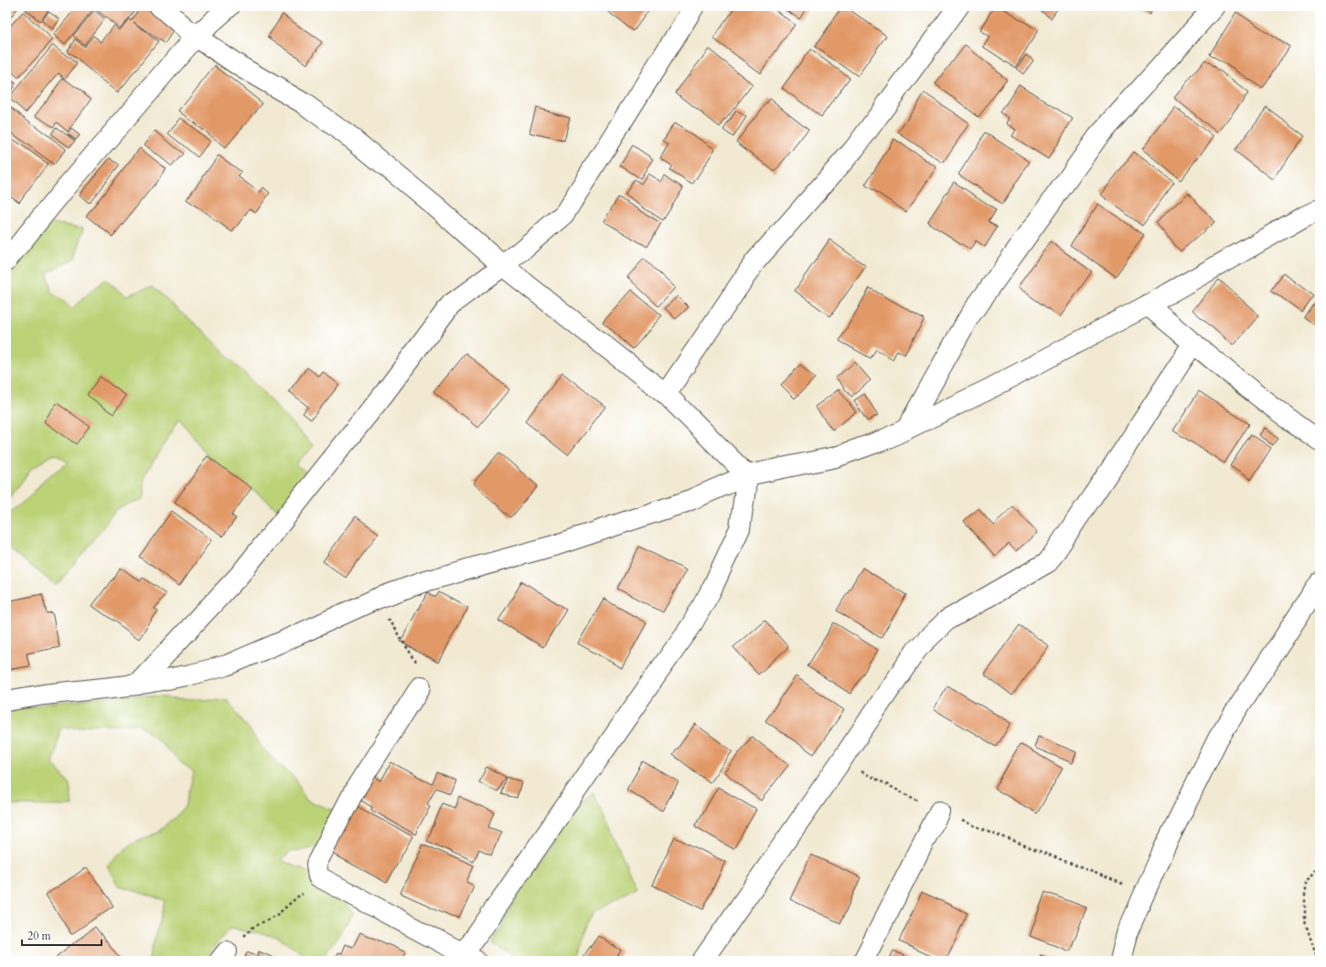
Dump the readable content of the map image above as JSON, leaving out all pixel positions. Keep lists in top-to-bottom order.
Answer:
{
  "scale_bar": "20 m"
}
